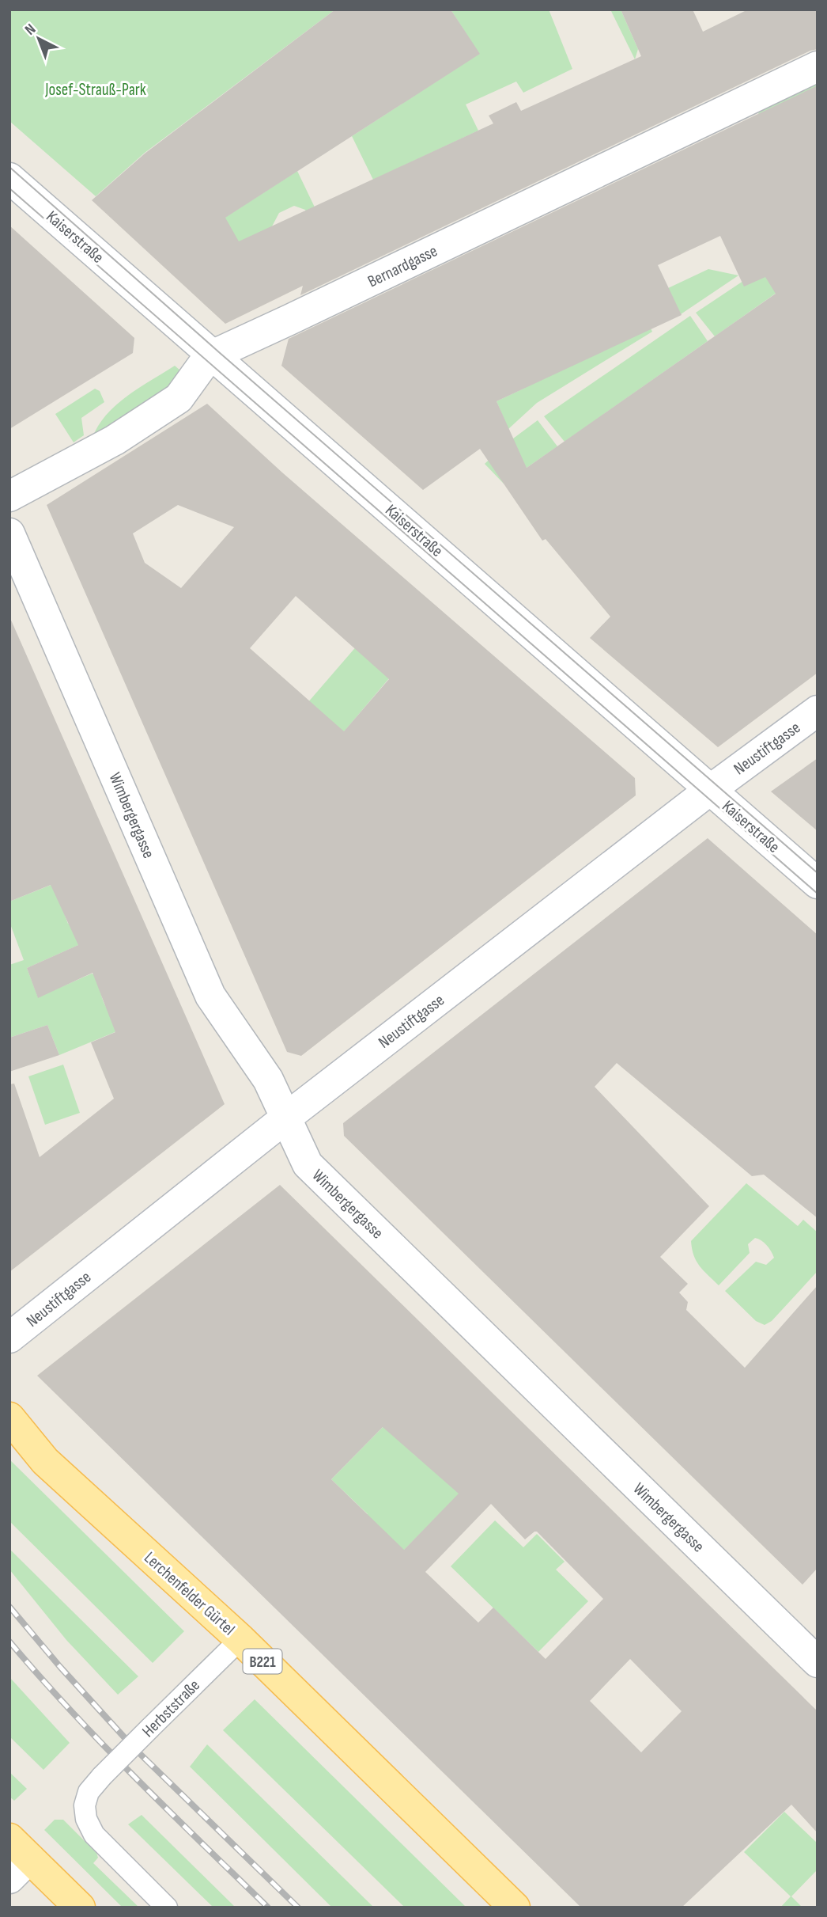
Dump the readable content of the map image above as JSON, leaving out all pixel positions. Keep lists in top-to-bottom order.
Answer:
{
  "streets": {
    "main road": ["Lerchenfelder Gürtel", "B221"],
    "street": [
      "Kaiserstraße",
      "Bernardgasse",
      "Neustiftgasse",
      "Wimbergergasse"
    ],
    "lane": ["Herbststraße"]
  },
  "crossings": [
    ["Kaiserstraße", "Bernardgasse"],
    ["Kaiserstraße", "Neustiftgasse"],
    ["Neustiftgasse", "Wimbergergasse"],
    ["Lerchenfelder Gürtel", "Herbststraße"]
  ],
  "parks": ["Josef-Strauß-Park"],
  "north": "top left"
}
